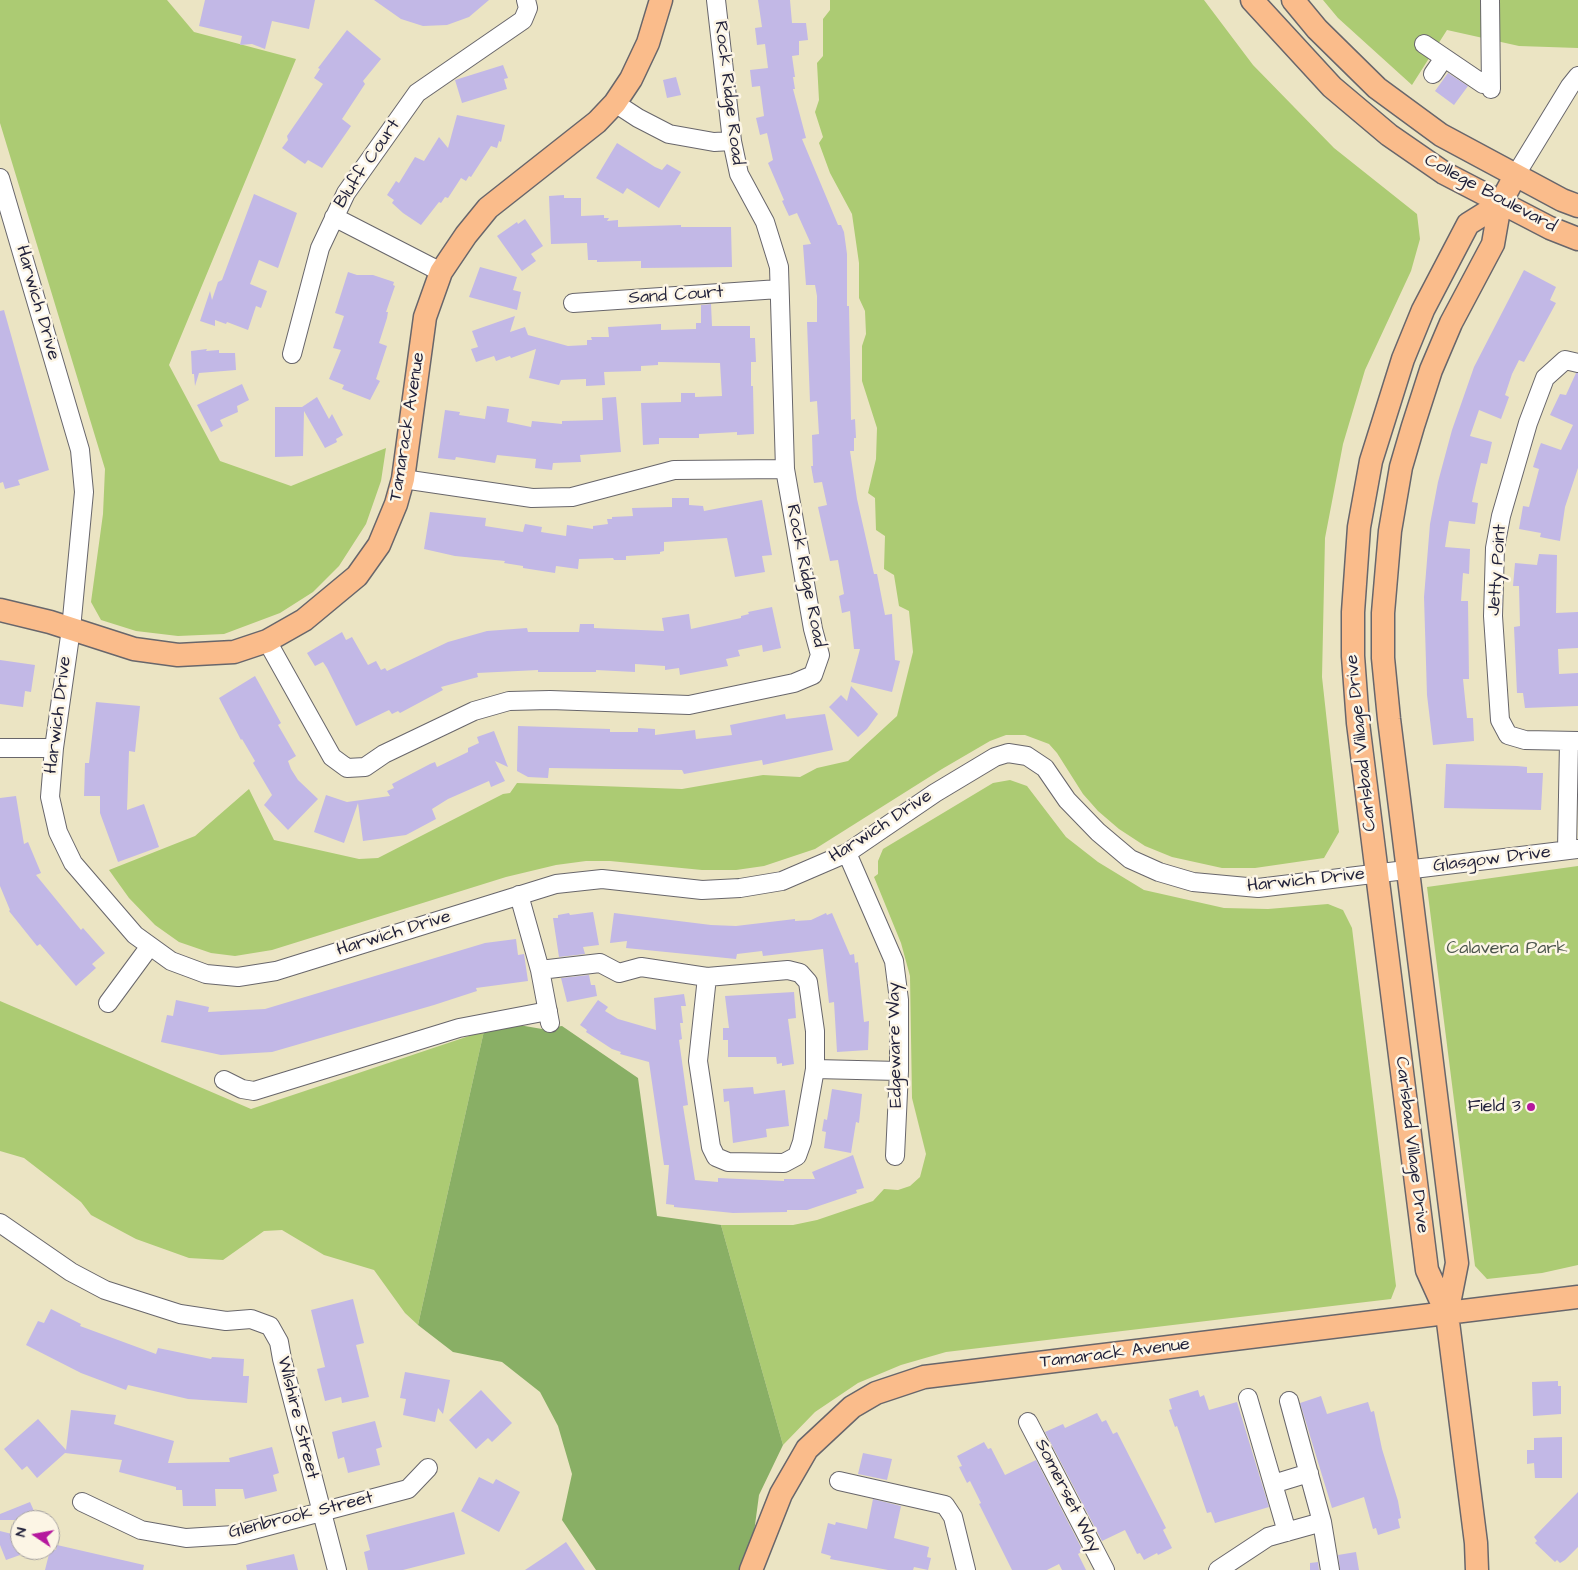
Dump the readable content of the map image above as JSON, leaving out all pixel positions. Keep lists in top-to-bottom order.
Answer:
{
  "streets": {
    "main road": ["College Boulevard", "Tamarack Avenue", "Carlsbad Village Drive"],
    "street": [
      "Rock Ridge Road",
      "Bluff Court",
      "Sand Court",
      "Harwich Drive",
      "Jetty Point",
      "Glasgow Drive",
      "Edgeware Way",
      "Wilshire Street",
      "Somerset Way",
      "Glenbrook Street"
    ]
  },
  "crossings": [
    ["Rock Ridge Road", "Sand Court"],
    ["Rock Ridge Road", "Tamarack Avenue"],
    ["College Boulevard", "Carlsbad Village Drive"],
    ["Harwich Drive", "Tamarack Avenue"],
    ["Harwich Drive", "Carlsbad Village Drive"],
    ["Harwich Drive", "Glasgow Drive"],
    ["Harwich Drive", "Edgeware Way"],
    ["Tamarack Avenue", "Carlsbad Village Drive"],
    ["Carlsbad Village Drive", "Glasgow Drive"],
    ["Wilshire Street", "Glenbrook Street"]
  ],
  "parks": ["Calavera Park"],
  "places": ["Field 3"],
  "north": "left"
}
